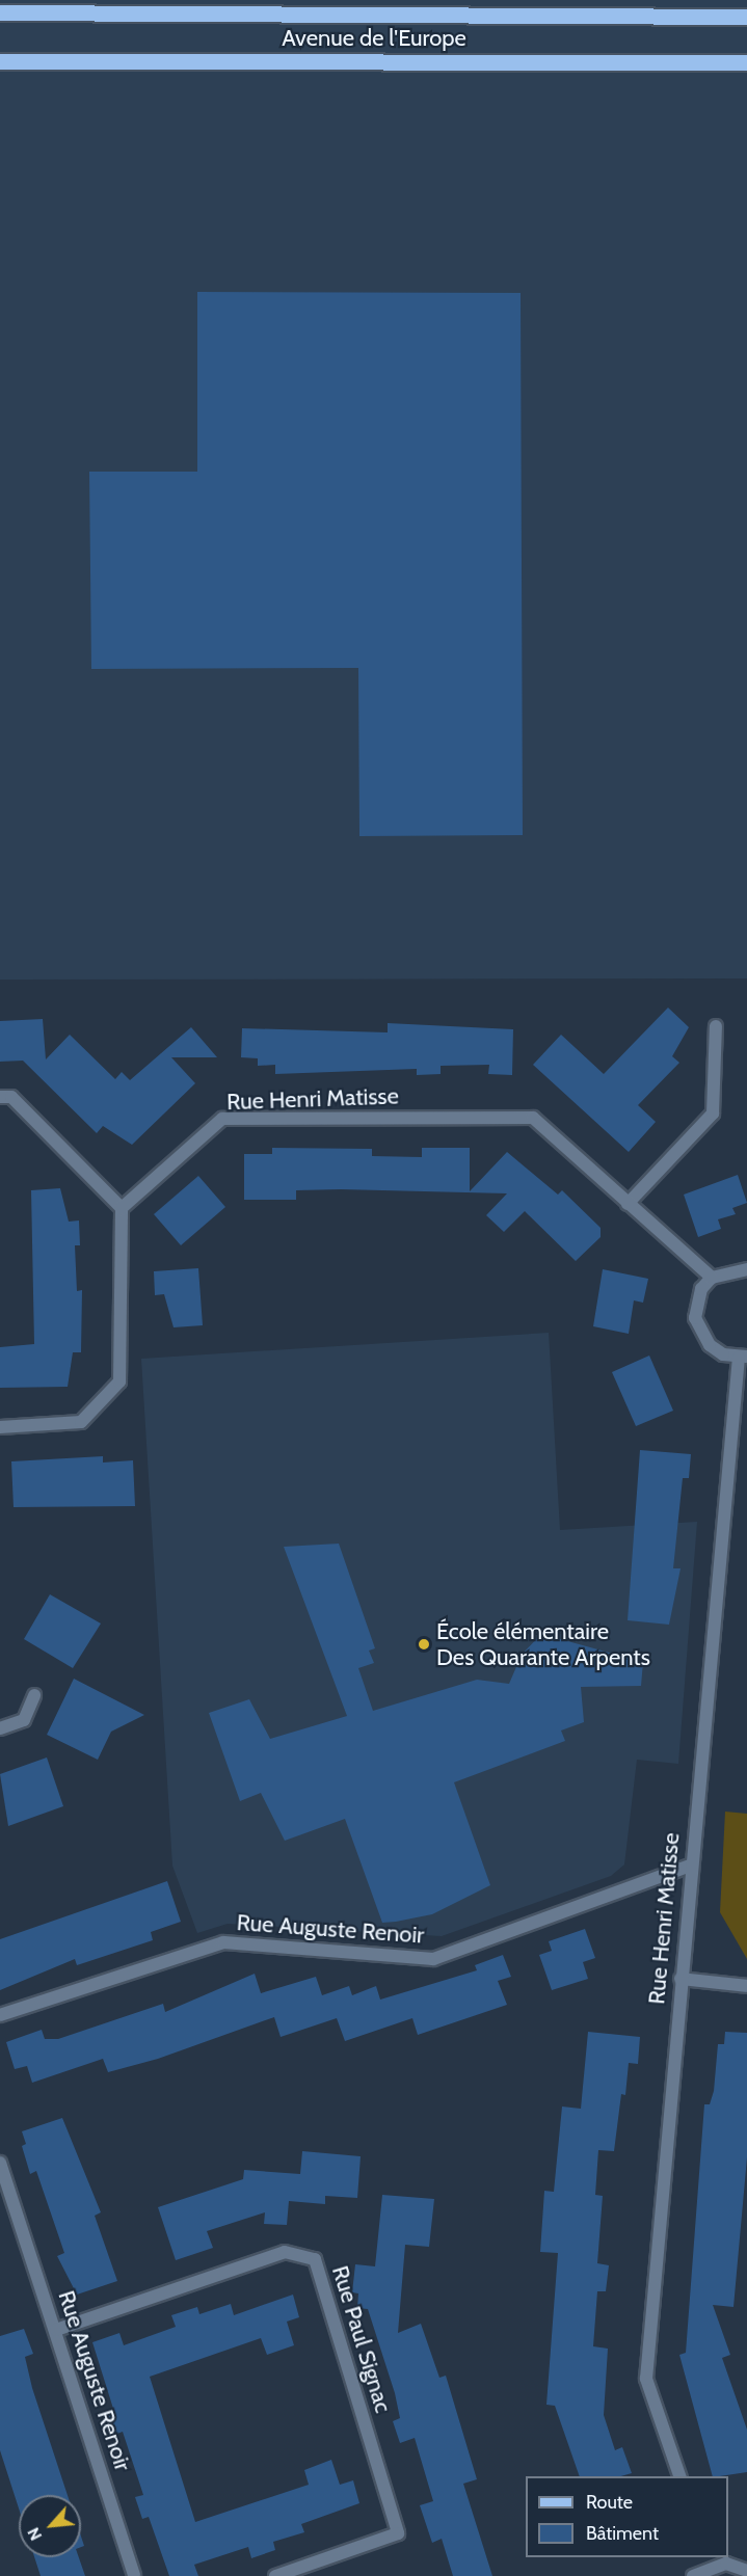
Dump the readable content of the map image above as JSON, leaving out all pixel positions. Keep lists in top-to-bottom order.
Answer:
{
  "streets": {
    "main road": ["Avenue de l'Europe"],
    "street": ["Rue Henri Matisse", "Rue Auguste Renoir", "Rue Paul Signac"]
  },
  "crossings": [
    ["Rue Henri Matisse", "Rue Auguste Renoir"],
    ["Rue Auguste Renoir", "Rue Paul Signac"]
  ],
  "places": ["École élémentaire Des Quarante Arpents"],
  "legend": ["Route", "Bâtiment"],
  "north": "bottom left"
}
